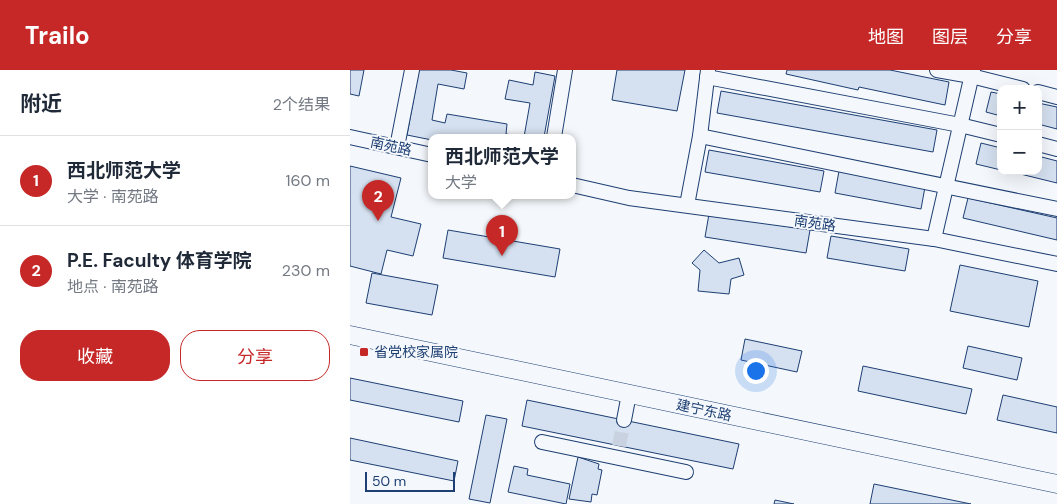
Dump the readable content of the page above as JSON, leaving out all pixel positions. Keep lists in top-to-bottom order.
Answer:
{
  "streets": {
    "main road": ["建宁东路"],
    "street": ["南苑路"]
  },
  "places": {
    "transit": ["省党校家属院"]
  },
  "scale_bar": "50 m",
  "page": {
    "header": "Trailo",
    "nav": ["地图", "图层", "分享"],
    "heading": ["附近", "2个结果"],
    "map_buttons": ["+", "−"],
    "popup": ["西北师范大学", "大学"],
    "list": [
      {
        "mark": "1",
        "name": "西北师范大学",
        "note": "大学 · 南苑路",
        "value": "160 m"
      },
      {
        "mark": "2",
        "name": "P.E. Faculty 体育学院",
        "note": "地点 · 南苑路",
        "value": "230 m"
      }
    ],
    "pins": ["2", "1"],
    "buttons": ["收藏", "分享"],
    "scale": "50 m"
  }
}
